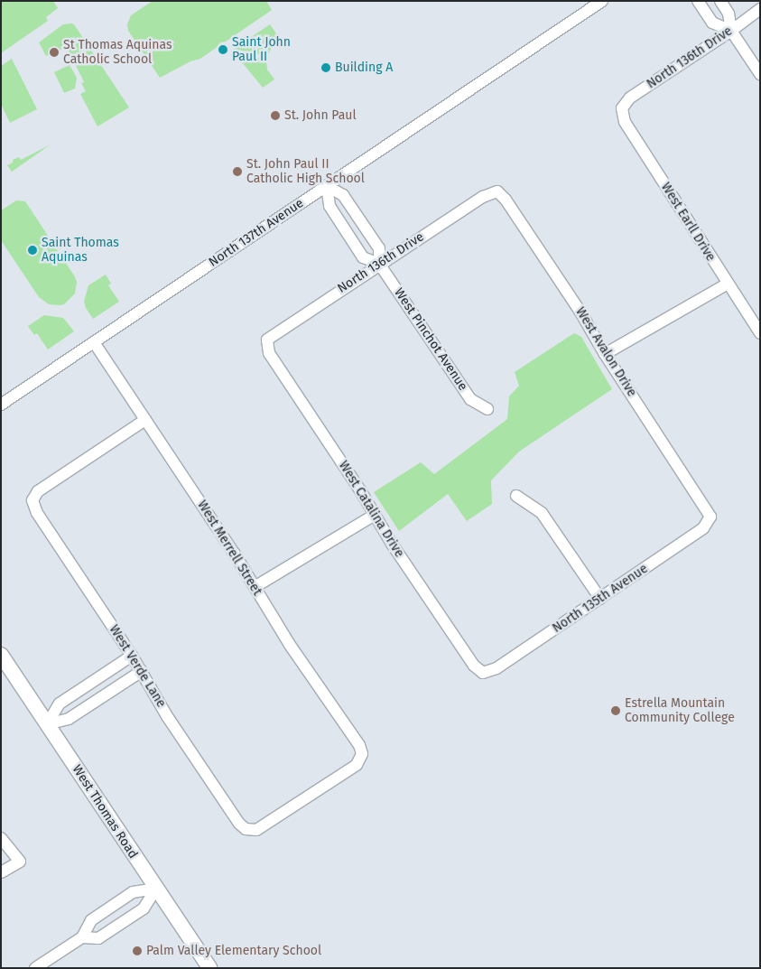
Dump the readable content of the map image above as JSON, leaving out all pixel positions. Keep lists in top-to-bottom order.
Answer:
{
  "streets": {
    "main road": ["West Thomas Road"],
    "street": [
      "North 136th Drive",
      "West Earll Drive",
      "North 137th Avenue",
      "West Pinchot Avenue",
      "West Avalon Drive",
      "West Catalina Drive",
      "West Merrell Street",
      "North 135th Avenue",
      "West Verde Lane"
    ]
  },
  "crossings": [
    ["North 136th Drive", "West Earll Drive"],
    ["North 136th Drive", "West Pinchot Avenue"],
    ["North 136th Drive", "West Avalon Drive"],
    ["North 136th Drive", "West Catalina Drive"],
    ["North 137th Avenue", "West Pinchot Avenue"],
    ["North 137th Avenue", "West Merrell Street"],
    ["West Avalon Drive", "North 135th Avenue"],
    ["West Catalina Drive", "North 135th Avenue"],
    ["West Merrell Street", "West Verde Lane"]
  ],
  "places": [
    "Saint John Paul II",
    "St Thomas Aquinas Catholic School",
    "Building A",
    "St. John Paul",
    "St. John Paul II Catholic High School",
    "Saint Thomas Aquinas",
    "Estrella Mountain Community College",
    "Palm Valley Elementary School"
  ]
}
